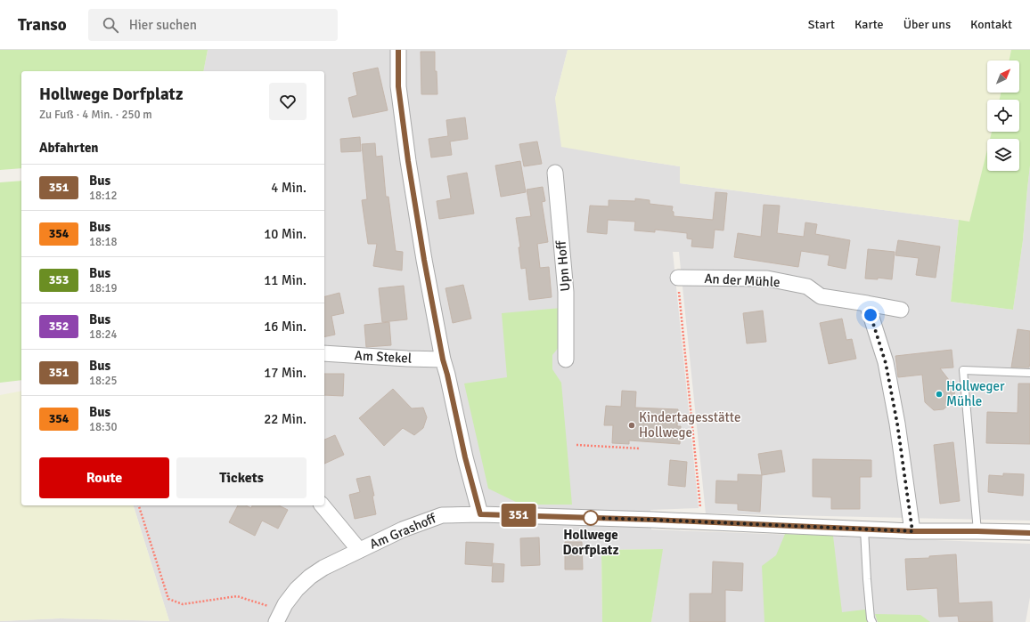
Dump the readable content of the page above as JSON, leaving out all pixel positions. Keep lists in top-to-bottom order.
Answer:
{
  "streets": {
    "street": [
      "Upn Hoff",
      "An der Mühle",
      "Am Stekel",
      "Am Grashoff"
    ]
  },
  "places": ["Hollweger Mühle", "Kindertagesstätte Hollwege", "Hollwege Dorfplatz"],
  "lines": ["bus line 351"],
  "north": "top right",
  "page": {
    "header": "Transo",
    "search": "Hier suchen",
    "nav": [
      "Start",
      "Karte",
      "Über uns",
      "Kontakt"
    ],
    "on_map": "351",
    "heading": [
      ["Hollwege Dorfplatz", "Zu Fuß · 4 Min. · 250 m"],
      "Abfahrten"
    ],
    "list": [
      {
        "mark": "351",
        "name": "Bus",
        "note": "18:12",
        "value": "4 Min."
      },
      {
        "mark": "354",
        "name": "Bus",
        "note": "18:18",
        "value": "10 Min."
      },
      {
        "mark": "353",
        "name": "Bus",
        "note": "18:19",
        "value": "11 Min."
      },
      {
        "mark": "352",
        "name": "Bus",
        "note": "18:24",
        "value": "16 Min."
      },
      {
        "mark": "351",
        "name": "Bus",
        "note": "18:25",
        "value": "17 Min."
      },
      {
        "mark": "354",
        "name": "Bus",
        "note": "18:30",
        "value": "22 Min."
      }
    ],
    "buttons": ["Route", "Tickets"]
  }
}
